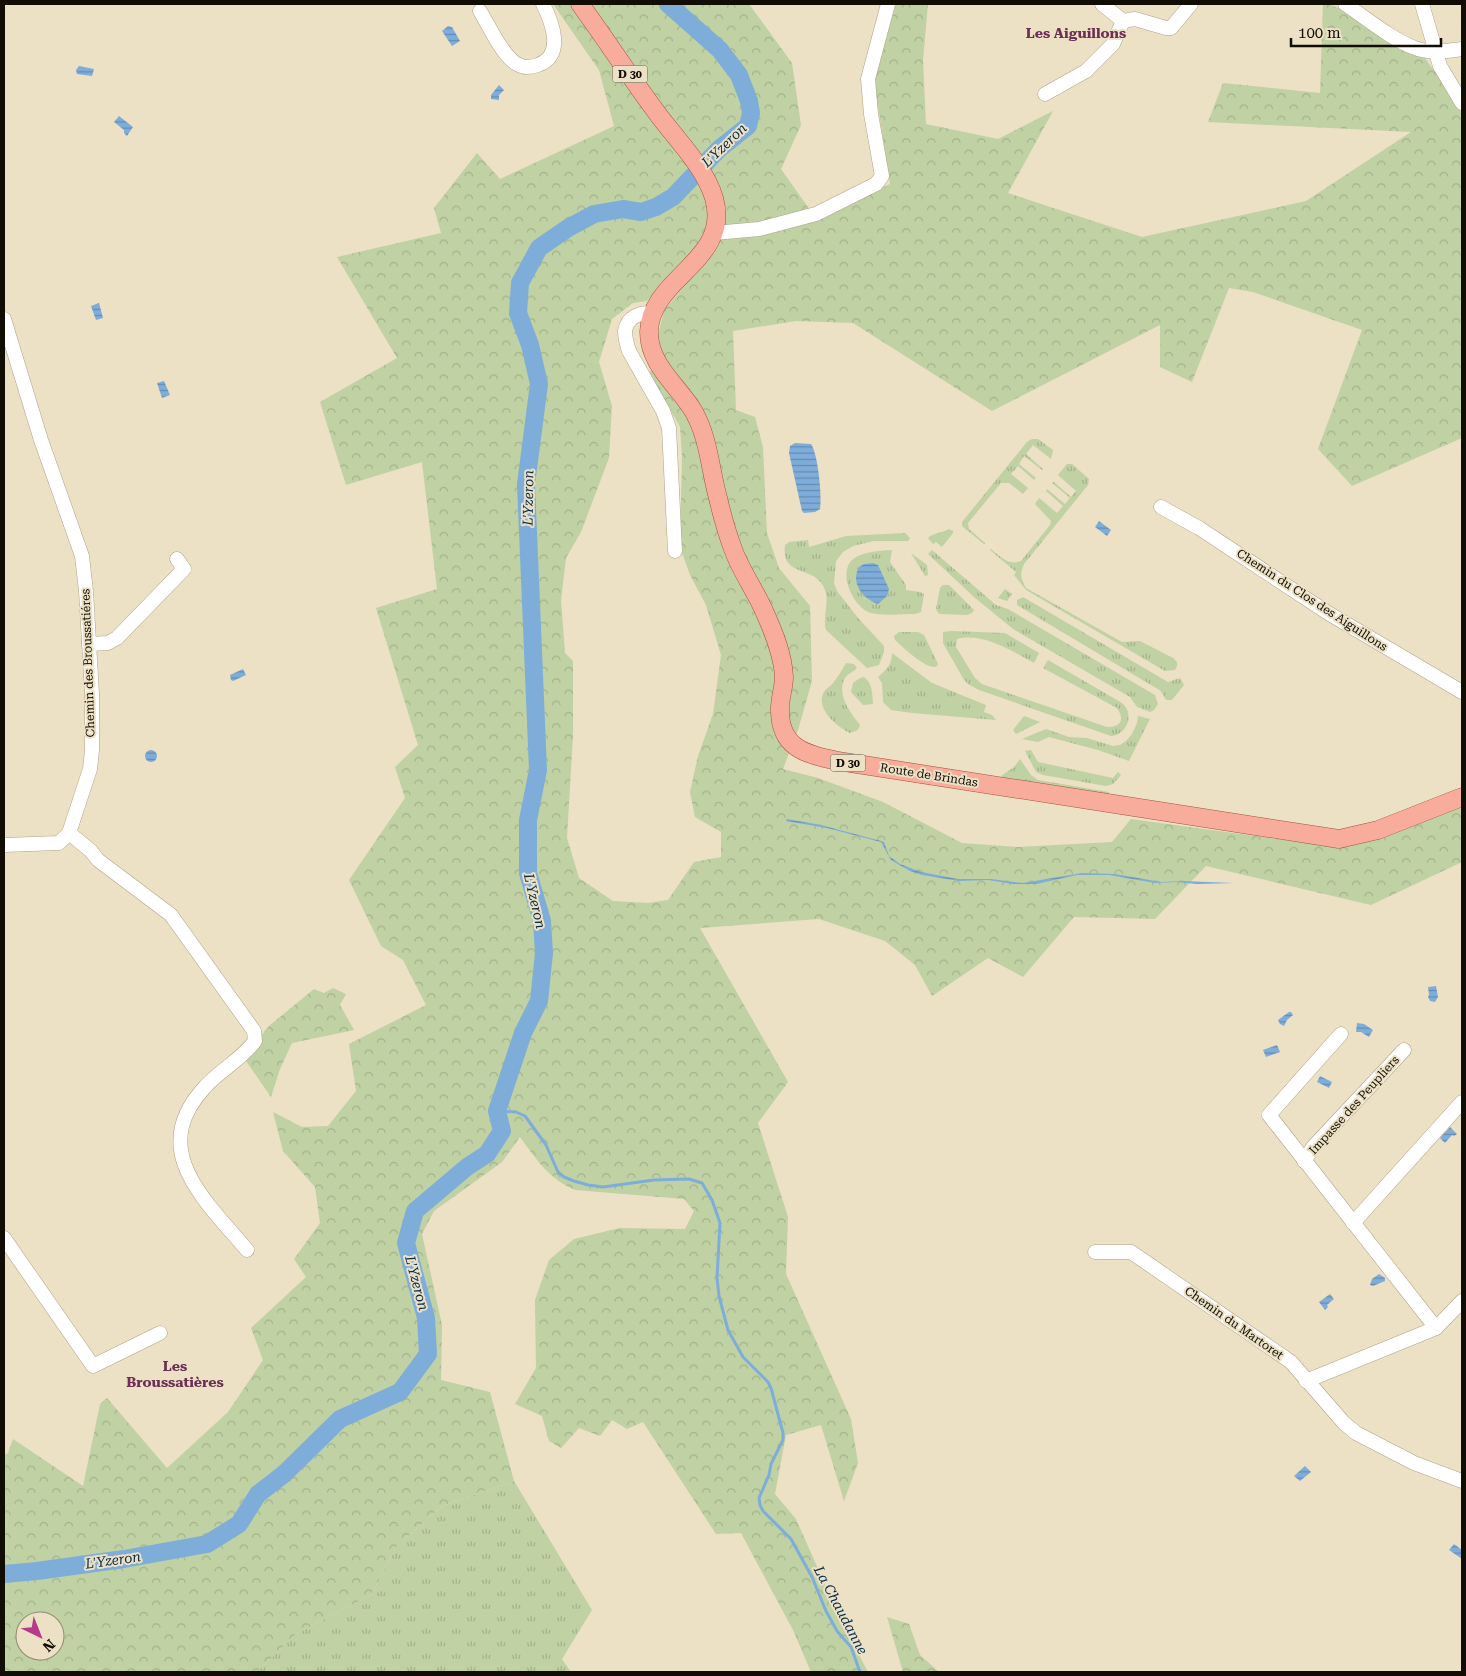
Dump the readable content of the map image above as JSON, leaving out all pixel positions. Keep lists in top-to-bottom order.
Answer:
{
  "streets": {
    "main road": ["D 30", "Route de Brindas"],
    "street": [
      "Chemin du Clos des Aiguillons",
      "Chemin des Broussatiéres",
      "Impasse des Peupliers",
      "Chemin du Martoret"
    ]
  },
  "crossings": [
    ["D 30", "Route de Brindas"]
  ],
  "districts": ["Les Aiguillons", "Les Broussatières"],
  "water": ["L'Yzeron", "La Chaudanne"],
  "scale_bar": "100 m",
  "north": "bottom right"
}
